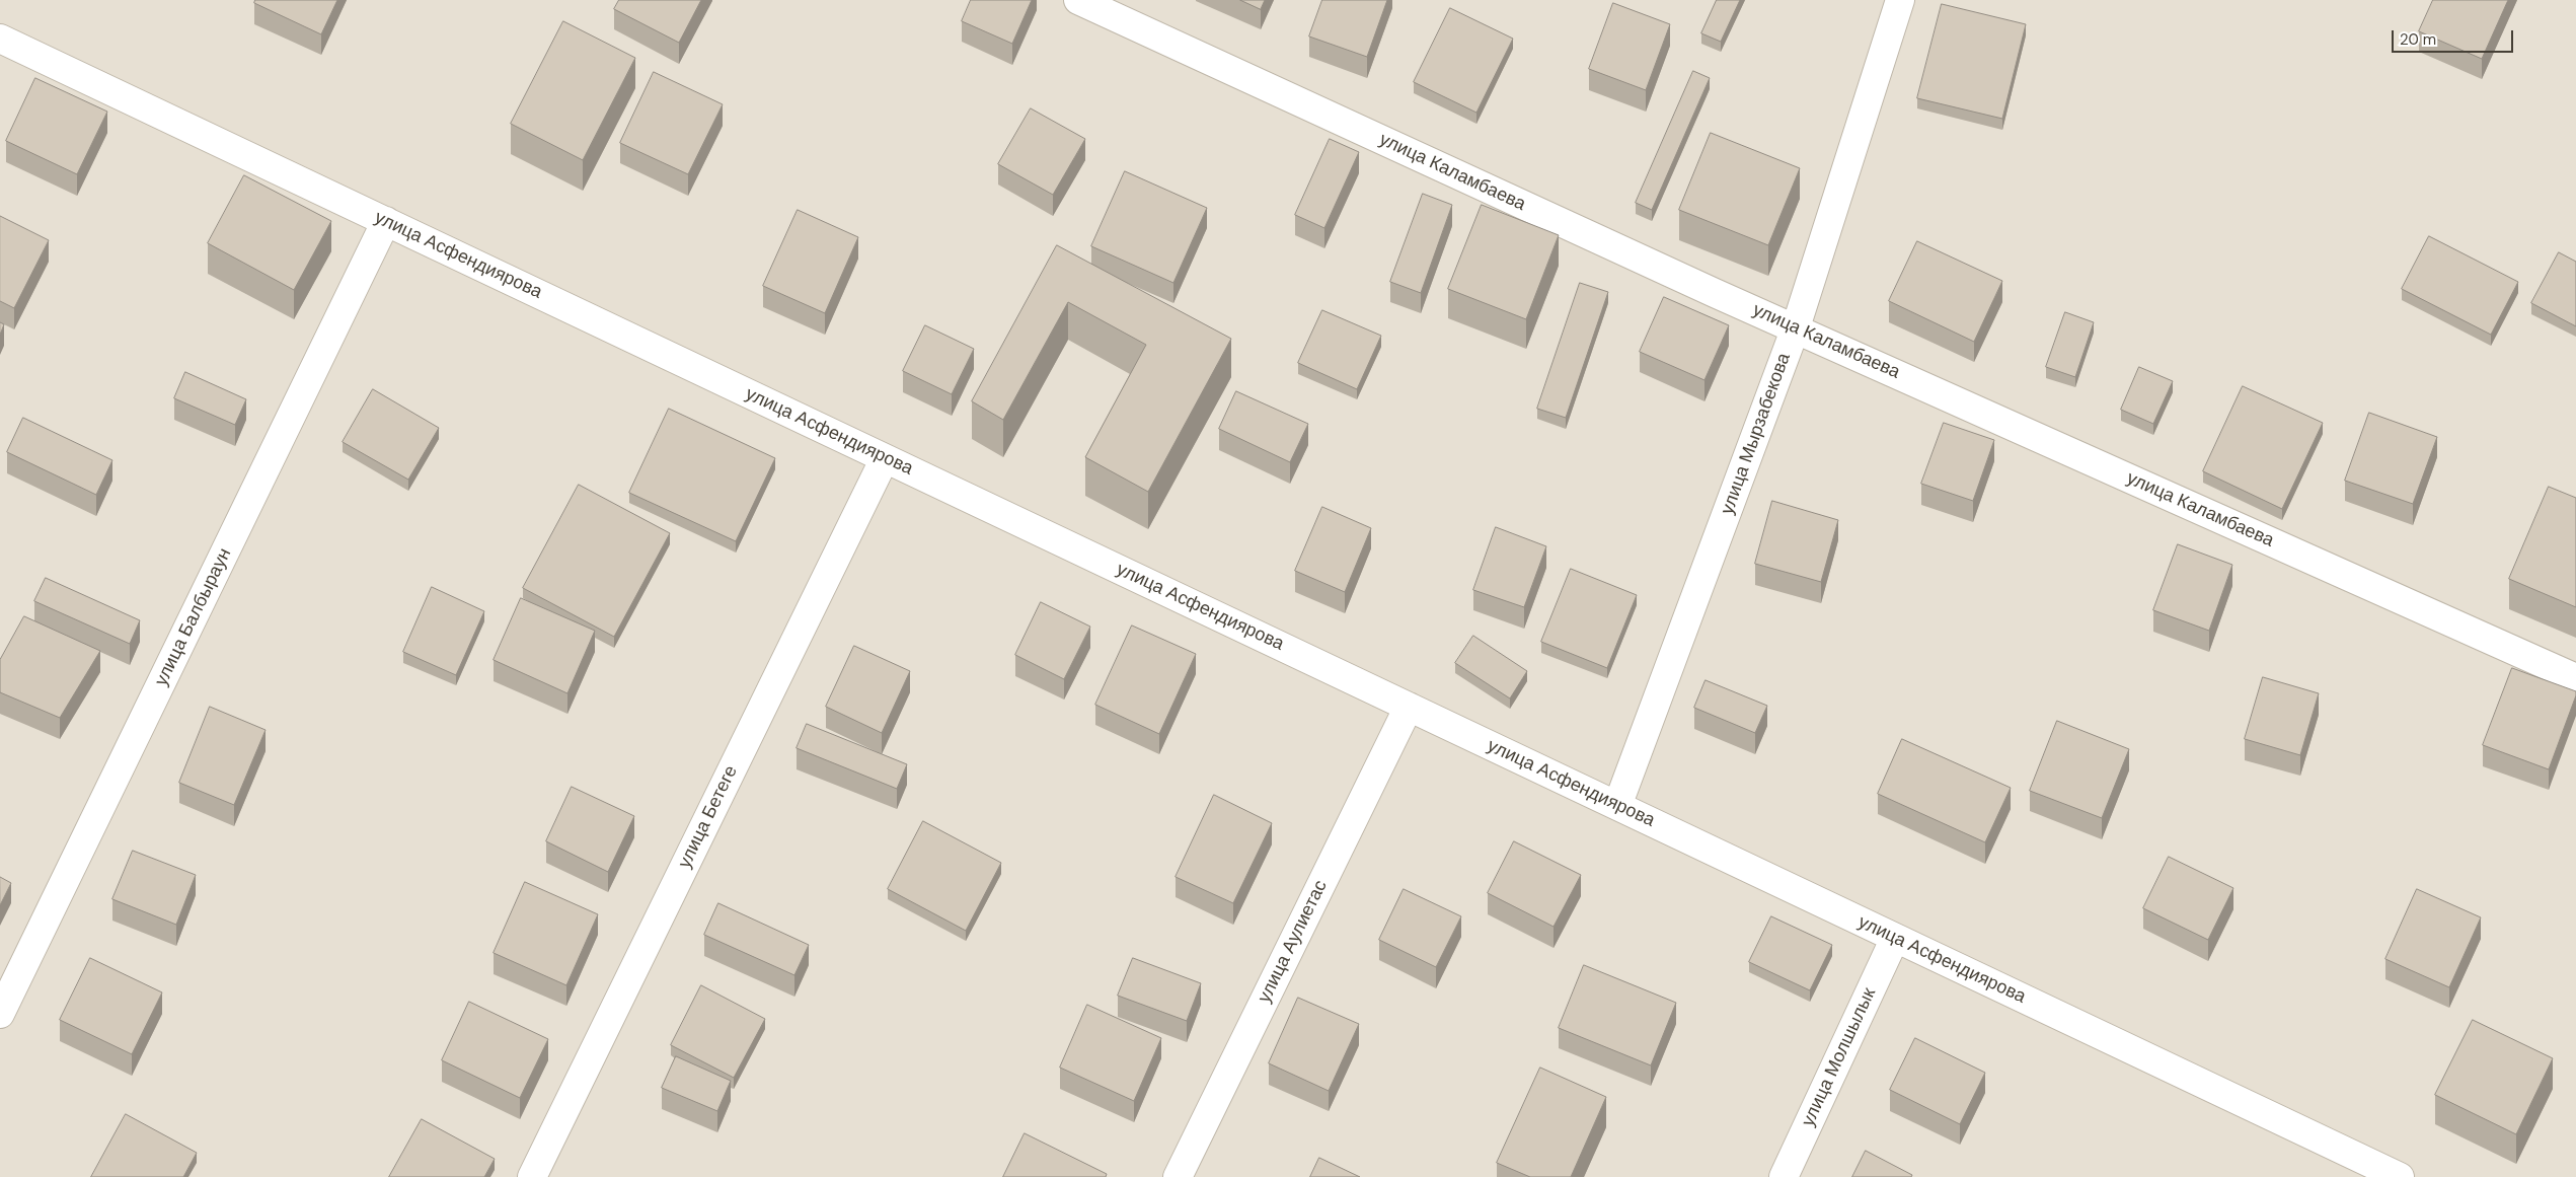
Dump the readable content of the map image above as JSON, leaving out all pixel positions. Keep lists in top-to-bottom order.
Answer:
{
  "streets": {
    "street": [
      "улица Каламбаева",
      "улица Асфендиярова",
      "улица Мырзабекова",
      "улица Балбыраун",
      "улица Бетеге",
      "улица Аулиетас",
      "улица Молшылык"
    ]
  },
  "crossings": [
    ["улица Каламбаева", "улица Мырзабекова"],
    ["улица Асфендиярова", "улица Мырзабекова"],
    ["улица Асфендиярова", "улица Балбыраун"],
    ["улица Асфендиярова", "улица Бетеге"],
    ["улица Асфендиярова", "улица Аулиетас"],
    ["улица Асфендиярова", "улица Молшылык"]
  ],
  "scale_bar": "20 m"
}
